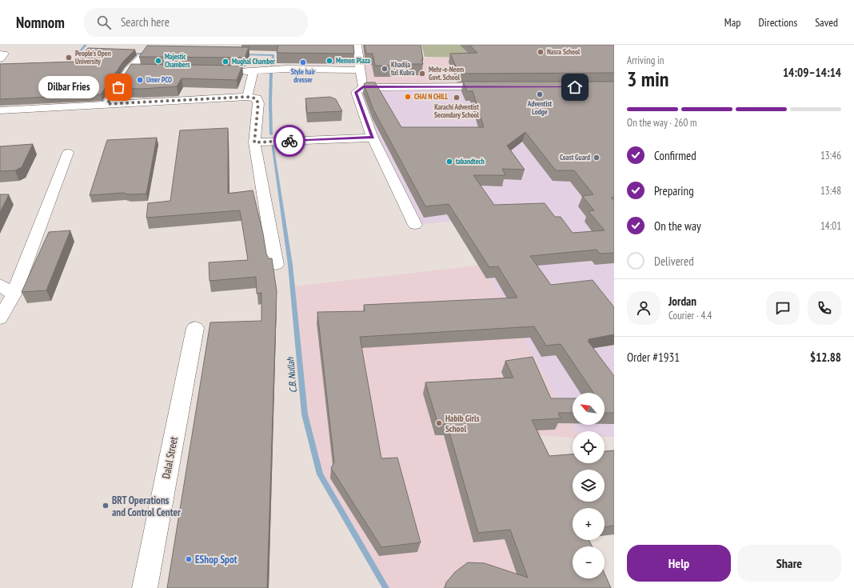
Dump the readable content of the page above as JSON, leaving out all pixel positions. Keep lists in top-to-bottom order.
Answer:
{
  "streets": {
    "street": ["Dalal Street"]
  },
  "water": ["C.B. Nullah"],
  "places": [
    "Nasra School",
    "People's Open University",
    "Majestic Chambers",
    "Memon Plaza",
    "Mughal Chamber",
    "Style hair dresser",
    "Khadija tul Kubra",
    "Mehr-e-Neem Govt. School",
    "Umer PCO",
    "Dilbar Fries",
    "Adventist Lodge",
    "CHAI N CHILL",
    "Karachi Adventist Secondary School",
    "Coast Guard",
    "tabandtech",
    "Habib Girls School",
    "BRT Operations and Control Center",
    "EShop Spot"
  ],
  "north": "top left",
  "page": {
    "header": "Nomnom",
    "search": "Search here",
    "nav": ["Map", "Directions", "Saved"],
    "heading": ["3 min", "Arriving in", "14:09–14:14"],
    "panel": [
      "Jordan",
      "Courier · 4.4",
      "Order #1931",
      "$12.88"
    ],
    "bubble": "Dilbar Fries",
    "bar": "On the way · 260 m",
    "list": [
      ["Confirmed", "13:46"],
      ["Preparing", "13:48"],
      ["On the way", "14:01"],
      "Delivered"
    ],
    "map_buttons": ["+", "−"],
    "buttons": ["Help", "Share"]
  }
}
